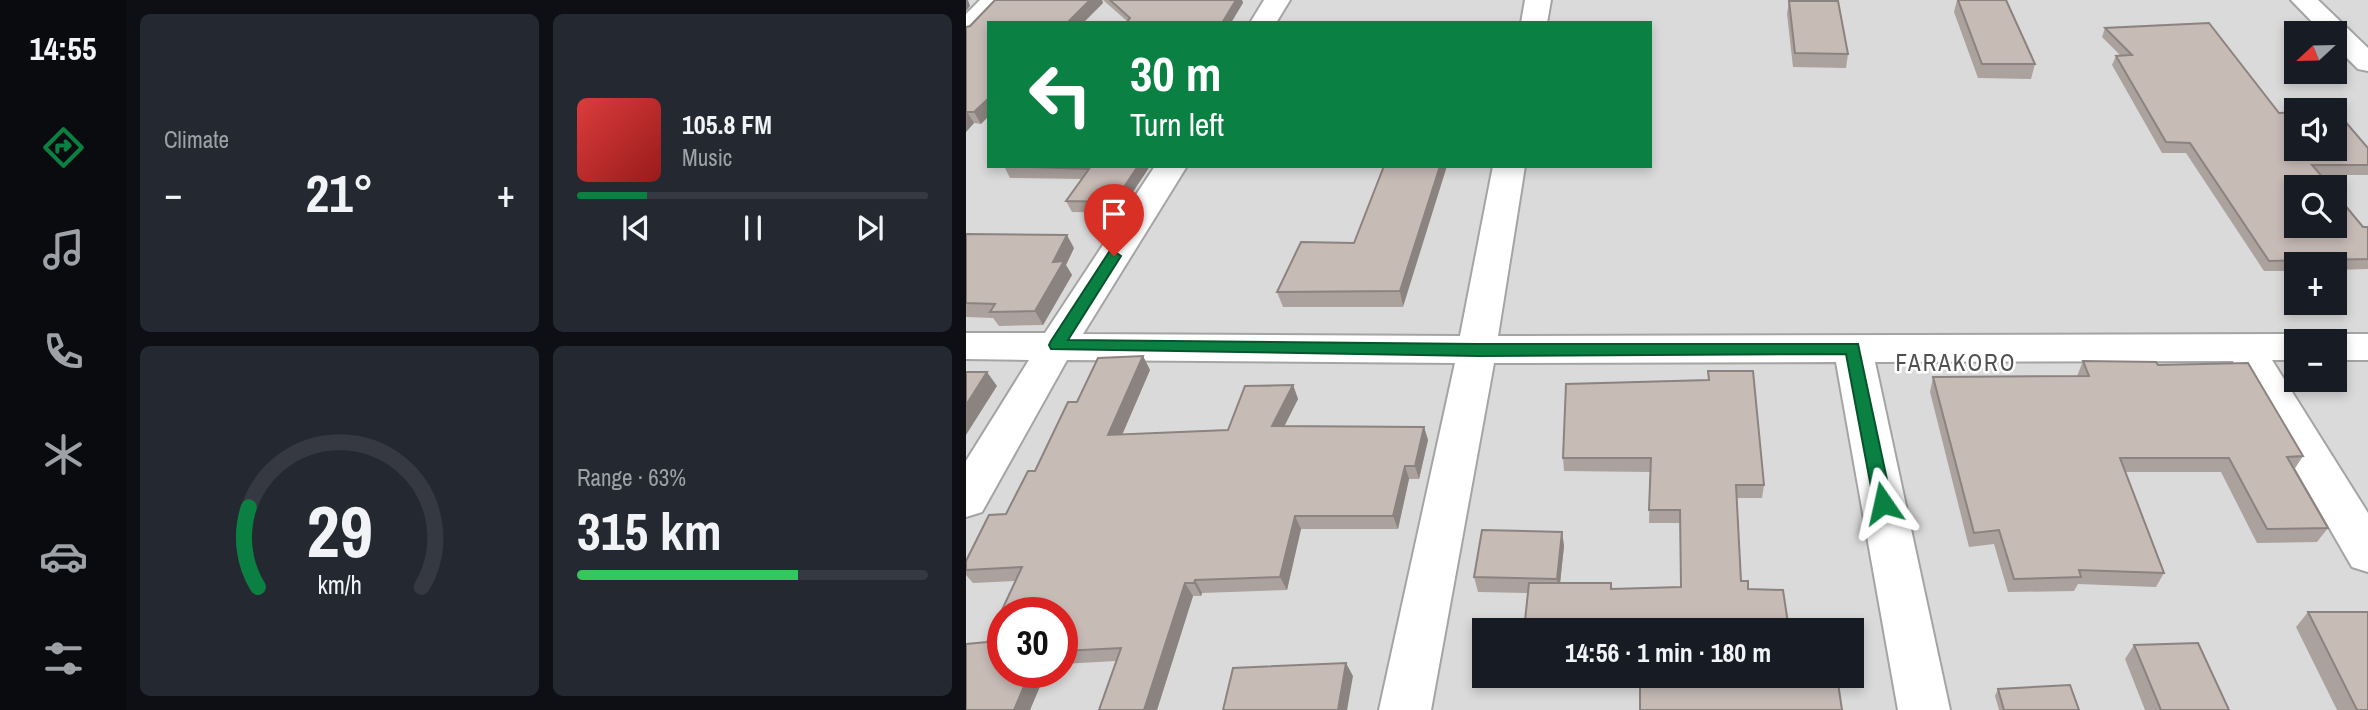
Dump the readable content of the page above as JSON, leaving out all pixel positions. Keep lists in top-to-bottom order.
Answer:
{
  "districts": ["FARAKORO"],
  "north": "left",
  "page": {
    "tabs": "14:55",
    "tile": [
      "Climate",
      ["Range · 63%", "315 km"]
    ],
    "map_buttons": ["+", "−"],
    "turn": ["30 m", "Turn left"],
    "song": ["105.8 FM", "Music"],
    "heat": ["−", "21°", "+"],
    "limit": "30",
    "trip": "14:56 · 1 min · 180 m",
    "gauge": ["29", "km/h"]
  }
}
